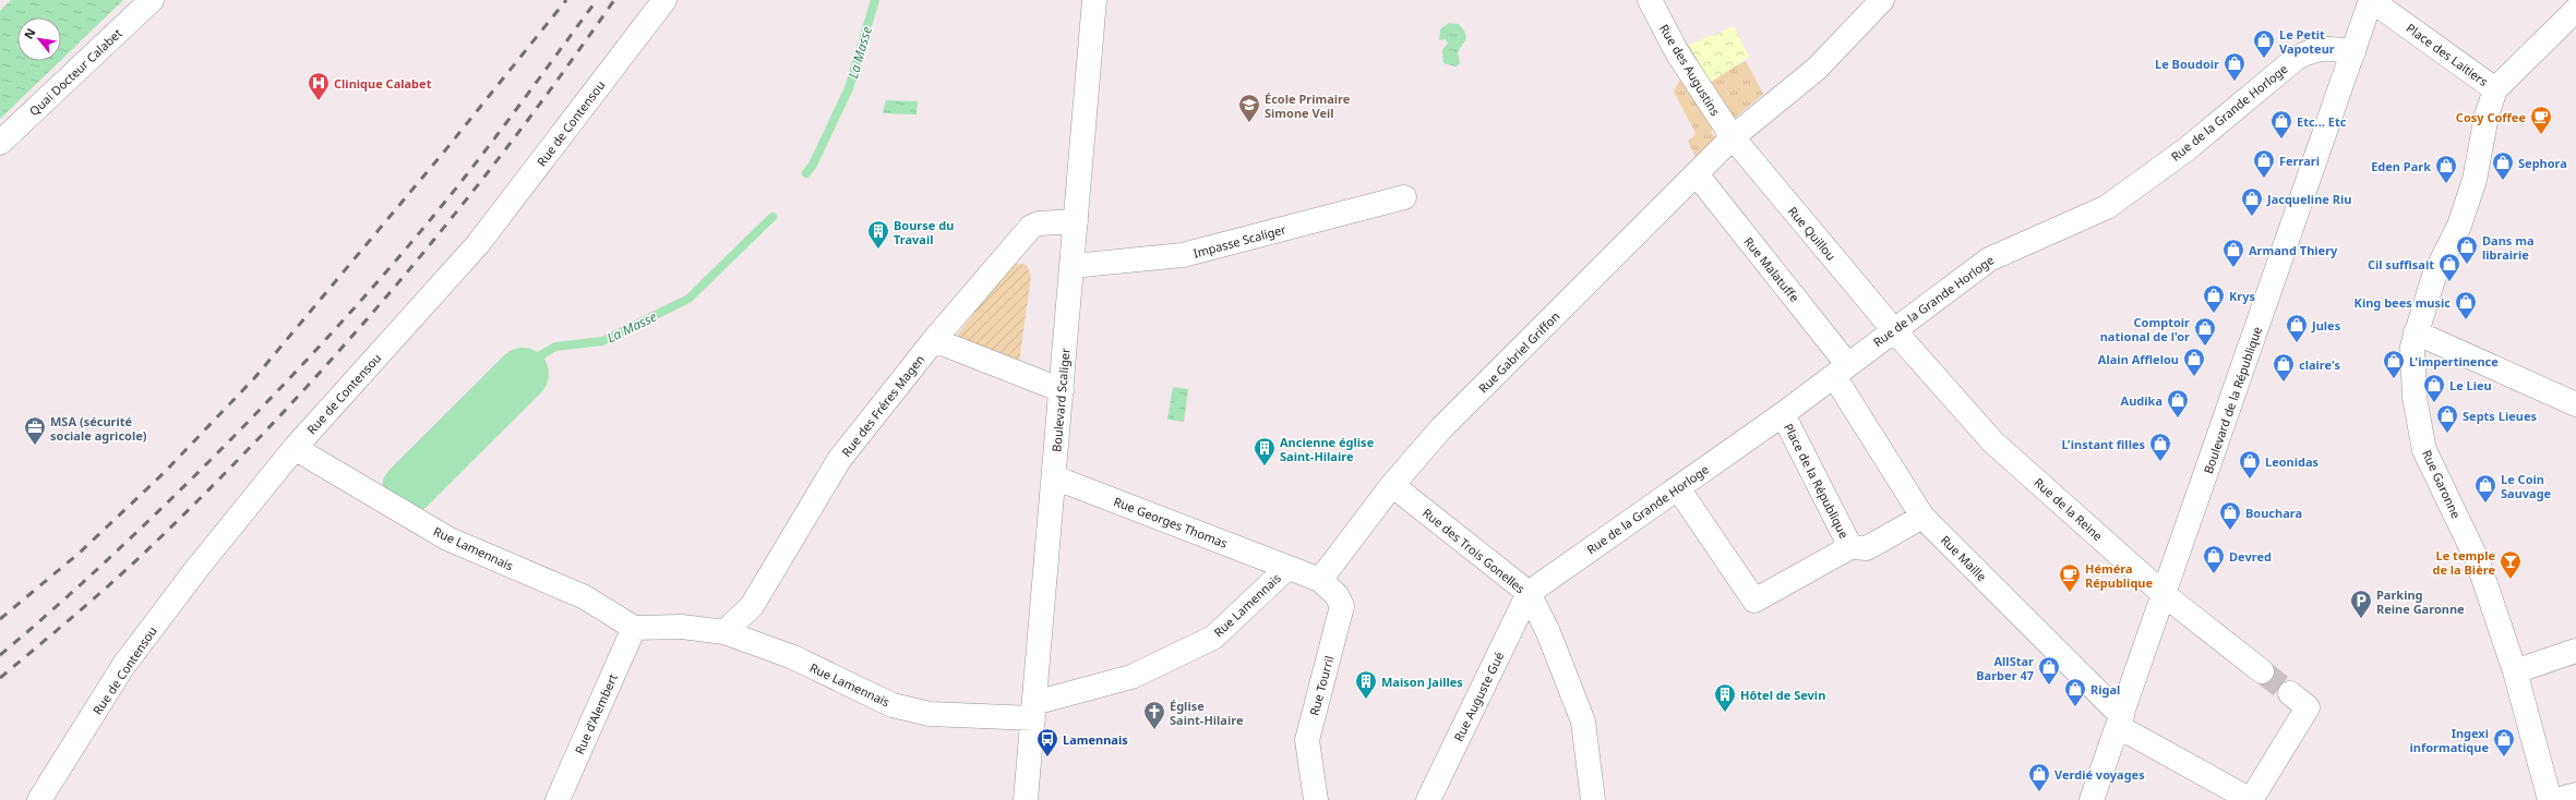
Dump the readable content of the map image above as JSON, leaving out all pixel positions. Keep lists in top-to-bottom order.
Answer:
{
  "streets": {
    "street": [
      "Place des Laitiers",
      "Rue des Augustins",
      "Quai Docteur Calabet",
      "Rue de la Grande Horloge",
      "Rue de Contensou",
      "Rue Quillou",
      "Impasse Scaliger",
      "Rue Malatuffe",
      "Rue Gabriel Griffon",
      "Boulevard Scaliger",
      "Boulevard de la République",
      "Rue des Fréres Magen",
      "Place de la République",
      "Rue Garonne",
      "Rue de la Reine",
      "Rue Georges Thomas",
      "Rue Lamennais",
      "Rue des Trois Gonelles",
      "Rue Maille",
      "Rue Tourril",
      "Rue Auguste Gué",
      "Rue d'Alembert"
    ]
  },
  "crossings": [
    ["Place des Laitiers", "Boulevard de la République"],
    ["Place des Laitiers", "Rue Garonne"],
    ["Rue des Augustins", "Rue Quillou"],
    ["Rue des Augustins", "Rue Gabriel Griffon"],
    ["Rue de la Grande Horloge", "Rue Quillou"],
    ["Rue de la Grande Horloge", "Rue Malatuffe"],
    ["Rue de la Grande Horloge", "Boulevard de la République"],
    ["Rue de la Grande Horloge", "Place de la République"],
    ["Rue de la Grande Horloge", "Rue de la Reine"],
    ["Rue de la Grande Horloge", "Rue des Trois Gonelles"],
    ["Rue de la Grande Horloge", "Rue Maille"],
    ["Rue de la Grande Horloge", "Rue Auguste Gué"],
    ["Rue de Contensou", "Rue Lamennais"],
    ["Rue Quillou", "Rue Gabriel Griffon"],
    ["Rue Quillou", "Rue de la Reine"],
    ["Impasse Scaliger", "Boulevard Scaliger"],
    ["Rue Malatuffe", "Rue Gabriel Griffon"],
    ["Rue Malatuffe", "Rue Maille"],
    ["Rue Gabriel Griffon", "Rue Georges Thomas"],
    ["Rue Gabriel Griffon", "Rue des Trois Gonelles"],
    ["Rue Gabriel Griffon", "Rue Tourril"],
    ["Boulevard Scaliger", "Rue des Fréres Magen"],
    ["Boulevard Scaliger", "Rue Georges Thomas"],
    ["Boulevard Scaliger", "Rue Lamennais"],
    ["Boulevard de la République", "Rue de la Reine"],
    ["Boulevard de la République", "Rue Maille"],
    ["Rue des Fréres Magen", "Rue Lamennais"],
    ["Place de la République", "Rue Maille"],
    ["Rue Georges Thomas", "Rue Lamennais"],
    ["Rue Georges Thomas", "Rue Tourril"],
    ["Rue Lamennais", "Rue d'Alembert"],
    ["Rue des Trois Gonelles", "Rue Auguste Gué"]
  ],
  "water": ["La Masse"],
  "places": {
    "shop": [
      "Le Petit Vapoteur",
      "Le Boudoir",
      "Etc... Etc",
      "Ferrari",
      "Sephora",
      "Eden Park",
      "Jacqueline Riu",
      "Dans ma librairie",
      "Armand Thiery",
      "Cil suffisait",
      "Krys",
      "King bees music",
      "Jules",
      "Comptoir national de l'or",
      "Alain Afflelou",
      "L'impertinence",
      "claire's",
      "Le Lieu",
      "Audika",
      "Septs Lieues",
      "L'instant filles",
      "Leonidas",
      "Le Coin Sauvage",
      "Bouchara",
      "Devred",
      "AllStar Barber 47",
      "Rigal",
      "Ingexi informatique",
      "Verdié voyages"
    ],
    "hospital": ["Clinique Calabet"],
    "school or university": ["École Primaire Simone Veil"],
    "cafe": ["Cosy Coffee", "Héméra République"],
    "building": [
      "Bourse du Travail",
      "Ancienne église Saint-Hilaire",
      "Maison Jailles",
      "Hôtel de Sevin"
    ],
    "office": ["MSA (sécurité sociale agricole)"],
    "bar": ["Le temple de la Bière"],
    "parking": ["Parking Reine Garonne"],
    "church": ["Église Saint-Hilaire"],
    "bus stop": ["Lamennais"]
  },
  "north": "top left"
}
